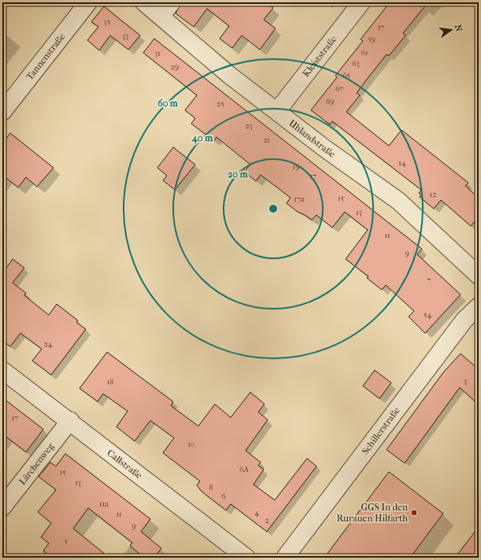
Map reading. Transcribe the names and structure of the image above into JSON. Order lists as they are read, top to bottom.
{
  "streets": {
    "street": [
      "Kleiststraße",
      "Tannenstraße",
      "Uhlandstraße",
      "Schillerstraße",
      "Callstraße",
      "Lärchenweg"
    ]
  },
  "crossings": [
    ["Kleiststraße", "Uhlandstraße"],
    ["Callstraße", "Lärchenweg"]
  ],
  "places": ["GGS In den Rurauen Hilfarth"],
  "house_numbers": [
    "35",
    "57",
    "33",
    "59",
    "61",
    "31",
    "63",
    "29",
    "65",
    "67",
    "69",
    "25",
    "23",
    "21",
    "14",
    "19",
    "17",
    "12",
    "15",
    "17a",
    "13",
    "11",
    "9",
    "7",
    "54",
    "24",
    "3",
    "18",
    "17",
    "10",
    "6A",
    "15",
    "13",
    "8",
    "6",
    "11a",
    "4",
    "11",
    "2",
    "9",
    "1"
  ],
  "north": "right",
  "rings": ["60 m", "40 m", "20 m"]
}
